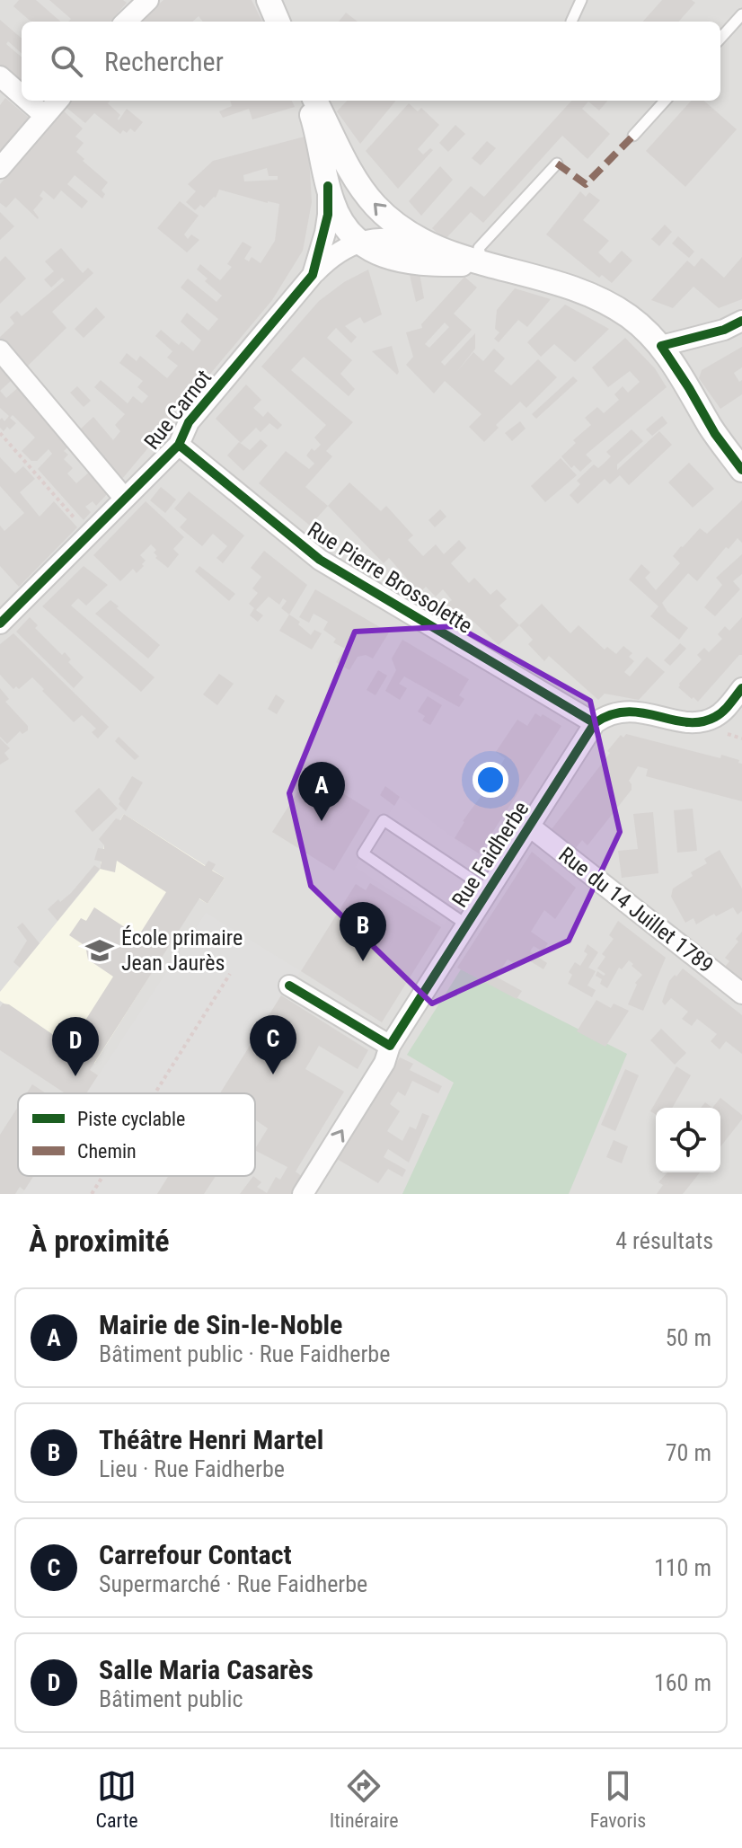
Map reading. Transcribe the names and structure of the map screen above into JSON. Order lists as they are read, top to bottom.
{
  "streets": {
    "street": [
      "Rue Carnot",
      "Rue Pierre Brossolette",
      "Rue Faidherbe",
      "Rue du 14 Juillet 1789"
    ]
  },
  "crossings": [
    ["Rue Carnot", "Rue Pierre Brossolette"],
    ["Rue Pierre Brossolette", "Rue Faidherbe"],
    ["Rue Faidherbe", "Rue du 14 Juillet 1789"]
  ],
  "places": {
    "school or university": ["École primaire Jean Jaurès"]
  },
  "legend": ["Piste cyclable", "Chemin"],
  "page": {
    "search": "Rechercher",
    "pins": [
      "A",
      "B",
      "C",
      "D"
    ],
    "heading": ["À proximité", "4 résultats"],
    "list": [
      {
        "mark": "A",
        "name": "Mairie de Sin-le-Noble",
        "note": "Bâtiment public · Rue Faidherbe",
        "value": "50 m"
      },
      {
        "mark": "B",
        "name": "Théâtre Henri Martel",
        "note": "Lieu · Rue Faidherbe",
        "value": "70 m"
      },
      {
        "mark": "C",
        "name": "Carrefour Contact",
        "note": "Supermarché · Rue Faidherbe",
        "value": "110 m"
      },
      {
        "mark": "D",
        "name": "Salle Maria Casarès",
        "note": "Bâtiment public",
        "value": "160 m"
      }
    ],
    "nav": ["Carte", "Itinéraire", "Favoris"]
  }
}
